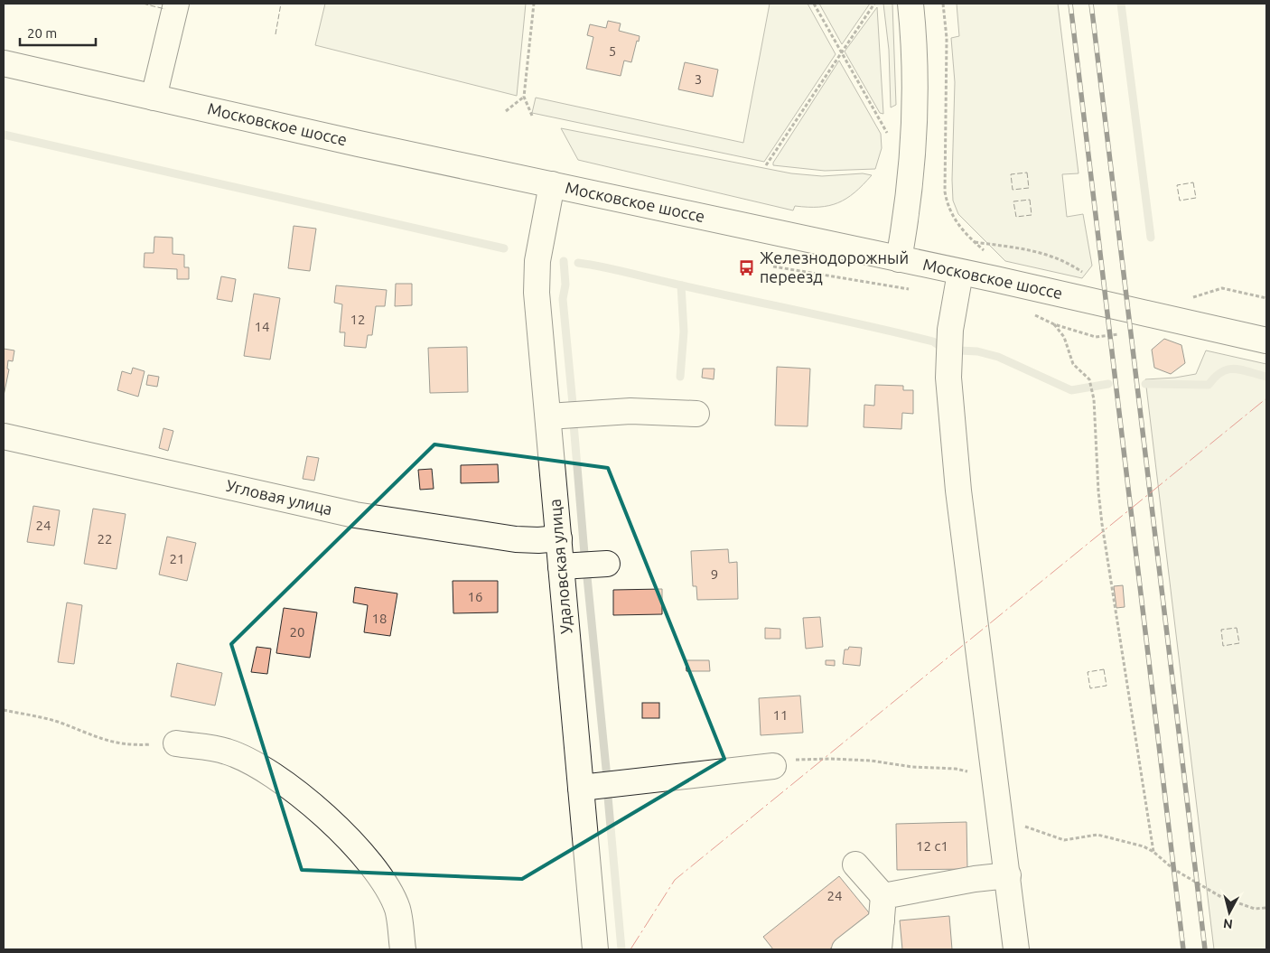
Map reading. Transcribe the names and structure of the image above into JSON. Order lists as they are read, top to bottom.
{
  "streets": {
    "main road": ["Московское шоссе", "Угловая улица", "Удаловская улица"]
  },
  "crossings": [
    ["Московское шоссе", "Удаловская улица"],
    ["Угловая улица", "Удаловская улица"]
  ],
  "places": {
    "bus stop": ["Железнодорожный переезд"]
  },
  "house_numbers": [
    "5",
    "3",
    "12",
    "14",
    "24",
    "22",
    "21",
    "9",
    "16",
    "18",
    "20",
    "11",
    "12 с1",
    "24"
  ],
  "scale_bar": "20 m",
  "north": "bottom"
}
